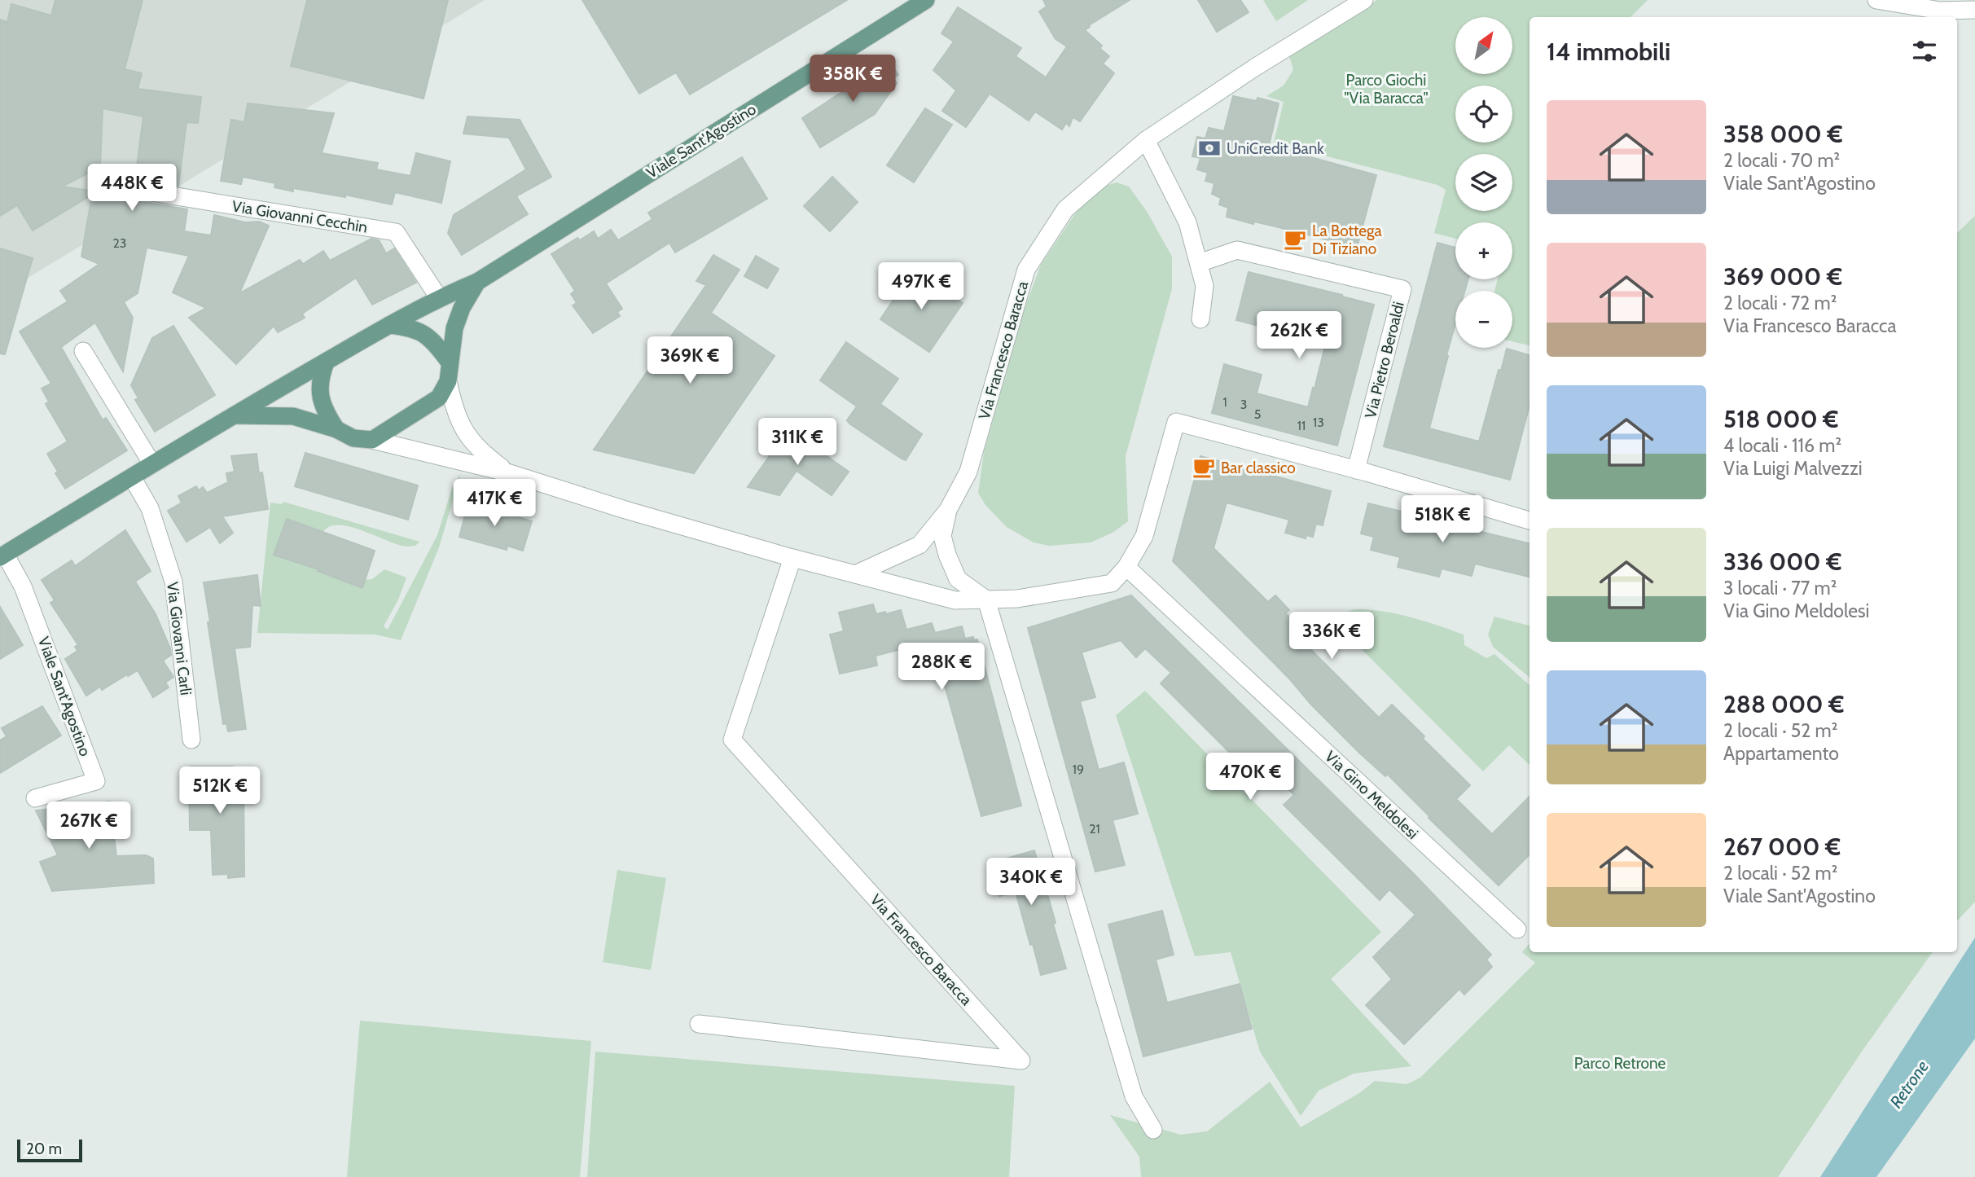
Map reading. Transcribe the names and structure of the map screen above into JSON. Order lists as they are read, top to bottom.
{
  "streets": {
    "main road": ["Viale Sant'Agostino"],
    "street": [
      "Via Giovanni Cecchin",
      "Via Francesco Baracca",
      "Via Pietro Beroaldi",
      "Via Giovanni Carli",
      "Via Gino Meldolesi"
    ]
  },
  "crossings": [
    ["Viale Sant'Agostino", "Via Giovanni Cecchin"],
    ["Viale Sant'Agostino", "Via Giovanni Carli"]
  ],
  "water": ["Retrone"],
  "parks": ["Parco Giochi \"Via Baracca\"", "Parco Retrone"],
  "places": {
    "bank": ["UniCredit Bank"],
    "cafe": ["La Bottega Di Tiziano", "Bar classico"]
  },
  "house_numbers": [
    "23",
    "1",
    "3",
    "5",
    "13",
    "11",
    "19",
    "21"
  ],
  "scale_bar": "20 m",
  "north": "top right",
  "page": {
    "map_buttons": ["+", "−"],
    "heading": "14 immobili",
    "price": [
      "358K €",
      "448K €",
      "497K €",
      "262K €",
      "369K €",
      "311K €",
      "417K €",
      "518K €",
      "336K €",
      "288K €",
      "470K €",
      "512K €",
      "267K €",
      "340K €"
    ],
    "list": [
      {
        "name": "358 000 €",
        "note": "2 locali · 70 m² · Viale Sant'Agostino"
      },
      {
        "name": "369 000 €",
        "note": "2 locali · 72 m² · Via Francesco Baracca"
      },
      {
        "name": "518 000 €",
        "note": "4 locali · 116 m² · Via Luigi Malvezzi"
      },
      {
        "name": "336 000 €",
        "note": "3 locali · 77 m² · Via Gino Meldolesi"
      },
      {
        "name": "288 000 €",
        "note": "2 locali · 52 m² · Appartamento"
      },
      {
        "name": "267 000 €",
        "note": "2 locali · 52 m² · Viale Sant'Agostino"
      }
    ],
    "scale": "20 m"
  }
}
